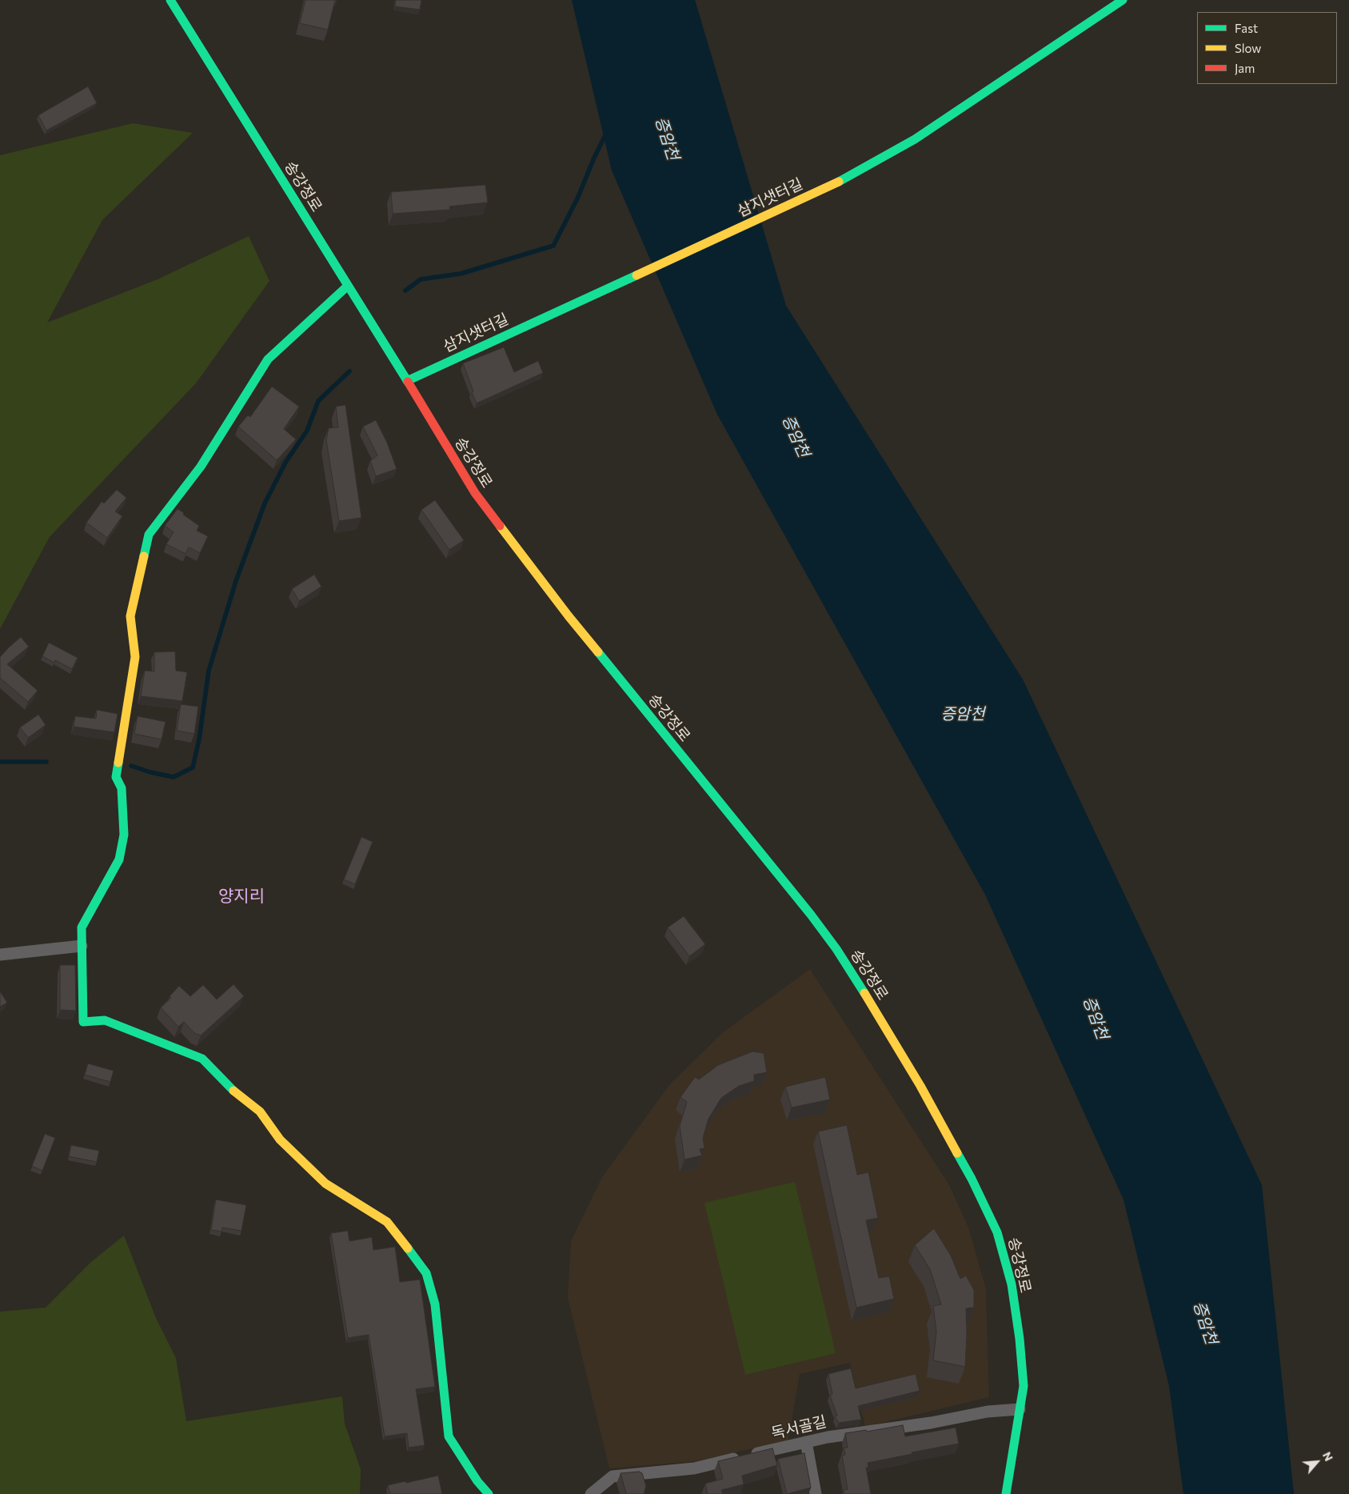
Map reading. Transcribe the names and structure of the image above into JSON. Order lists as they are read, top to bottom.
{
  "streets": {
    "street": ["송강정로", "삼지샛터길", "독서골길"]
  },
  "crossings": [
    ["송강정로", "삼지샛터길"],
    ["송강정로", "독서골길"]
  ],
  "districts": ["양지리"],
  "water": ["증암천"],
  "legend": ["Fast", "Slow", "Jam"],
  "north": "top right"
}
